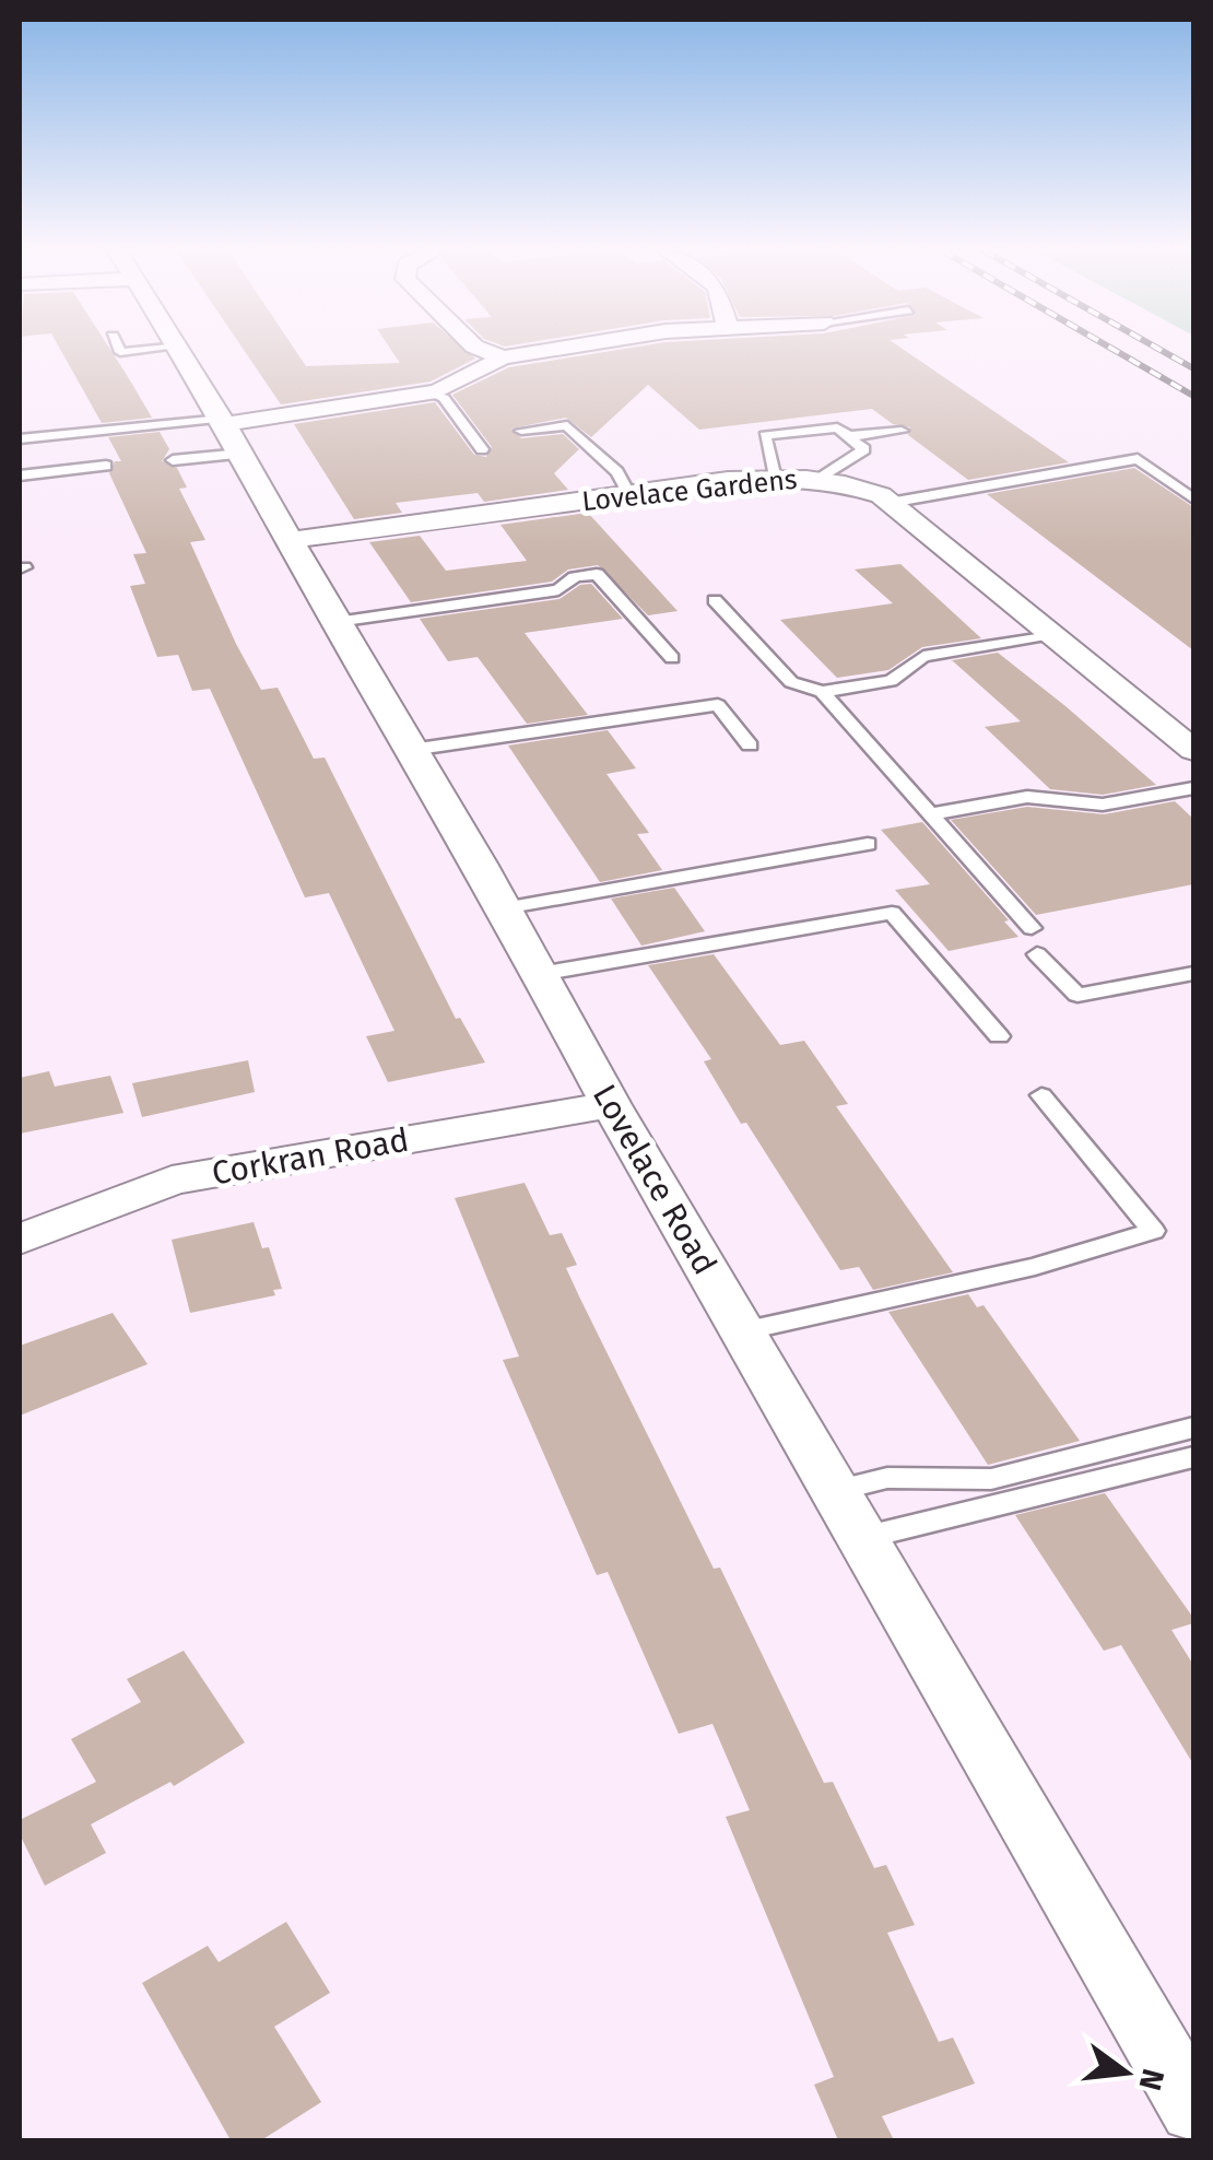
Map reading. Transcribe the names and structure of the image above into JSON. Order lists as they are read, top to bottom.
{
  "streets": {
    "street": ["Lovelace Gardens", "Corkran Road", "Lovelace Road"]
  },
  "crossings": [
    ["Lovelace Gardens", "Lovelace Road"],
    ["Corkran Road", "Lovelace Road"]
  ],
  "north": "right"
}
